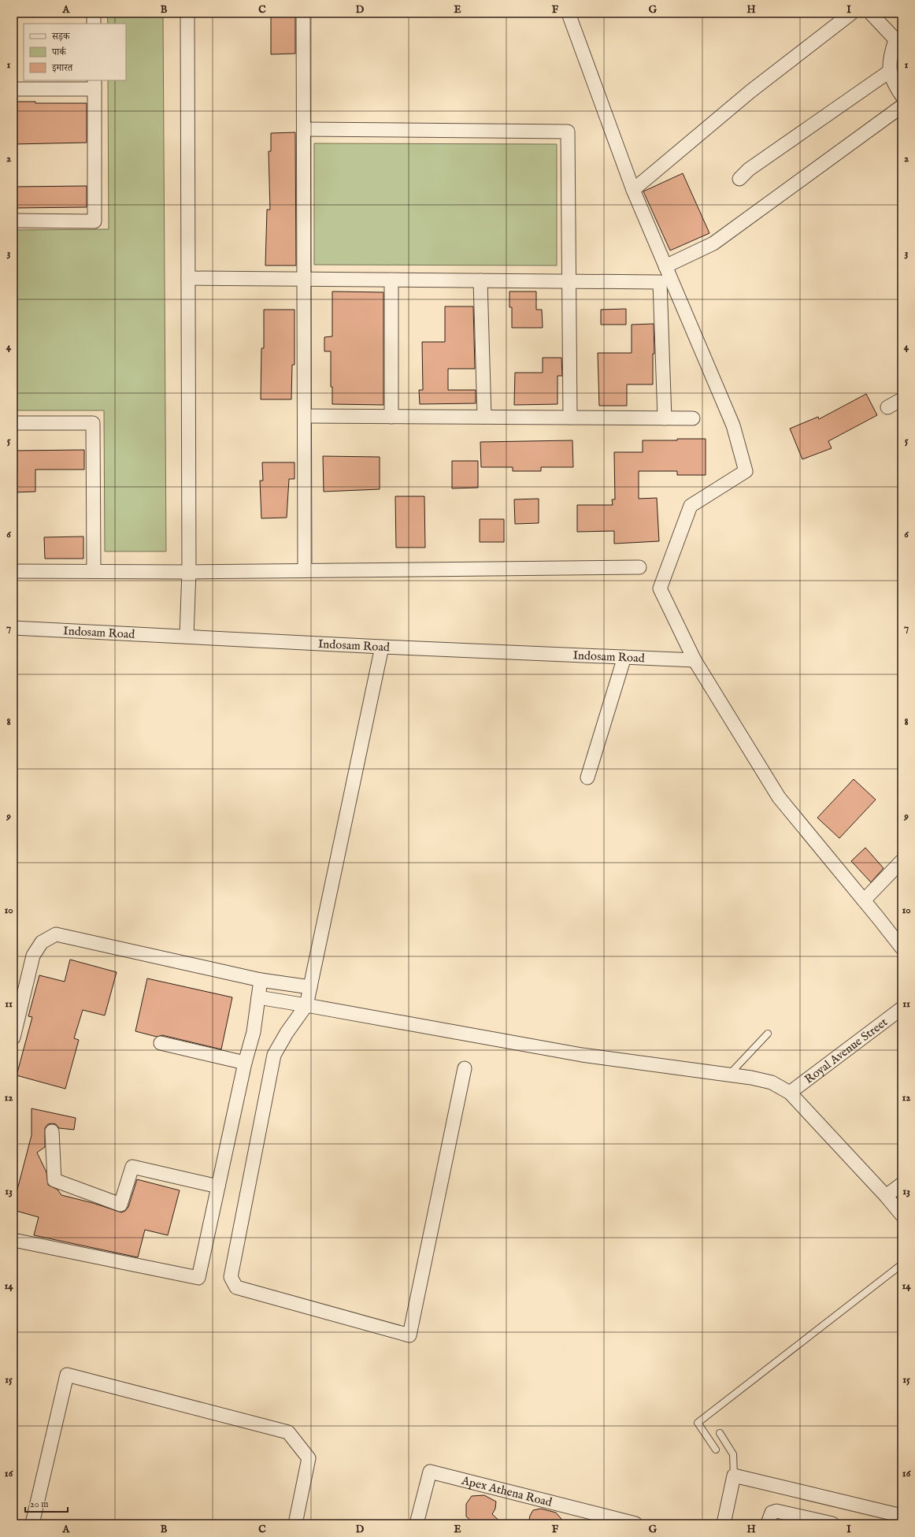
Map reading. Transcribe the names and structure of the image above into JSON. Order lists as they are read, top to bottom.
{
  "streets": {
    "street": ["Indosam Road", "Royal Avenue Street", "Apex Athena Road"]
  },
  "legend": ["सड़क", "पार्क", "इमारत"],
  "scale_bar": "20 m",
  "grid": {
    "columns": [
      "A",
      "B",
      "C",
      "D",
      "E",
      "F",
      "G",
      "H",
      "I"
    ],
    "rows": [
      "1",
      "2",
      "3",
      "4",
      "5",
      "6",
      "7",
      "8",
      "9",
      "10",
      "11",
      "12",
      "13",
      "14",
      "15",
      "16"
    ]
  }
}
